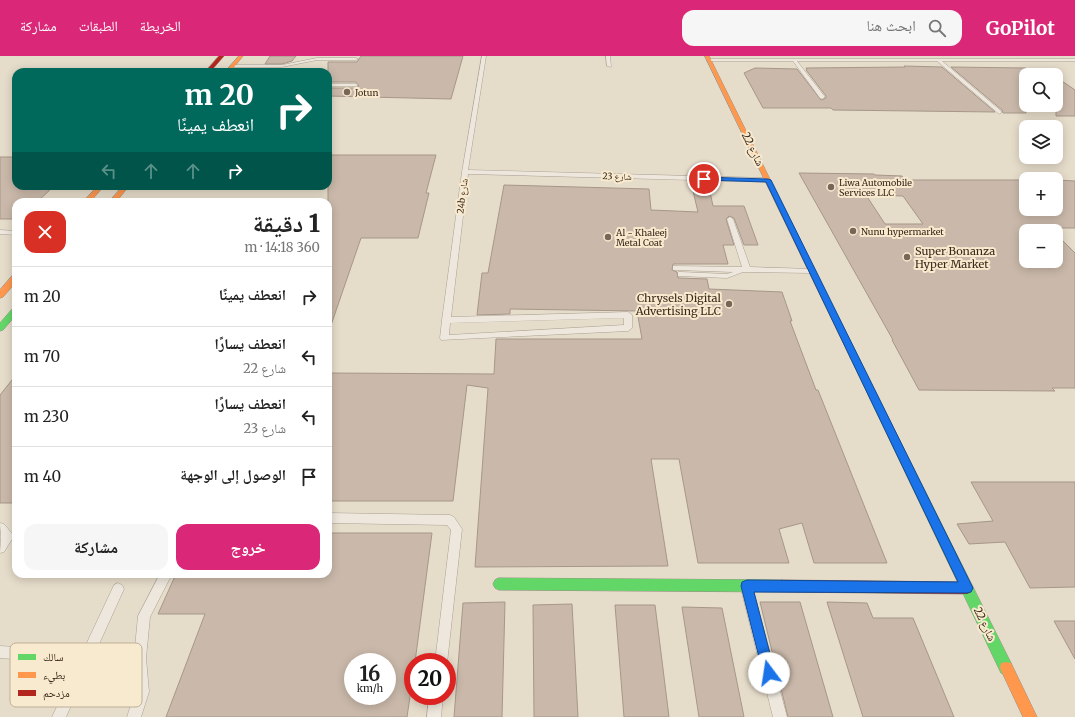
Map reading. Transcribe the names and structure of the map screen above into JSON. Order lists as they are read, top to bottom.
{
  "streets": {
    "street": ["شارع 22"],
    "lane": ["شارع 23", "24b شارع"]
  },
  "crossings": [
    ["شارع 22", "شارع 23"],
    ["شارع 23", "24b شارع"]
  ],
  "places": [
    "Jotun",
    "Liwa Automobile Services LLC",
    "Nunu hypermarket",
    "Al - Khaleej Metal Coat",
    "Super Bonanza Hyper Market",
    "Chrysels Digital Advertising LLC"
  ],
  "legend": ["سالك", "بطيء", "مزدحم"],
  "page": {
    "header": "GoPilot",
    "search": "ابحث هنا",
    "nav": ["الخريطة", "الطبقات", "مشاركة"],
    "map_buttons": ["+", "−"],
    "turn": ["20 m", "انعطف يمينًا"],
    "heading": ["1 دقيقة", "360 m · 14:18"],
    "list": [
      {
        "name": "انعطف يمينًا",
        "value": "20 m"
      },
      {
        "name": "انعطف يسارًا",
        "note": "شارع 22",
        "value": "70 m"
      },
      {
        "name": "انعطف يسارًا",
        "note": "شارع 23",
        "value": "230 m"
      },
      {
        "name": "الوصول إلى الوجهة",
        "value": "40 m"
      }
    ],
    "buttons": ["خروج", "مشاركة"],
    "speed": "16 km/h",
    "limit": "20"
  }
}
